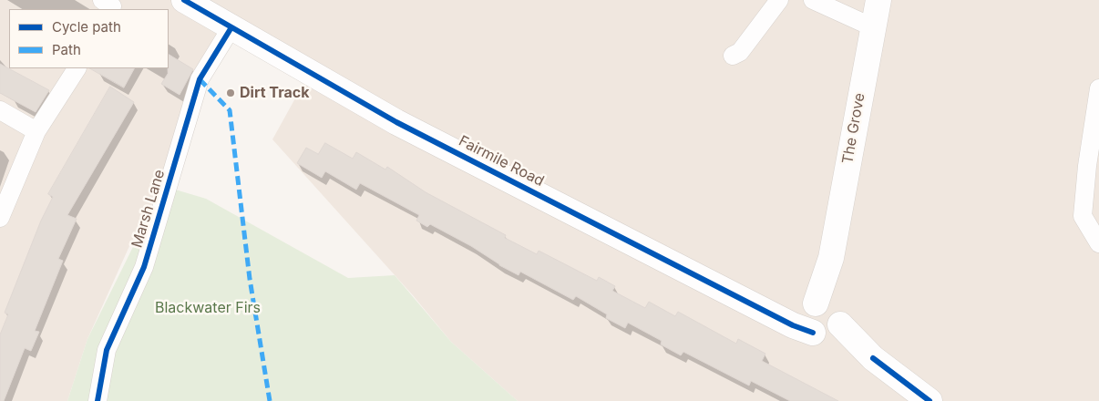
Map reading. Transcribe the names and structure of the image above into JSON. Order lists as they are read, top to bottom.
{
  "streets": {
    "main road": ["The Grove", "Fairmile Road"],
    "street": ["Marsh Lane"]
  },
  "crossings": [
    ["The Grove", "Fairmile Road"],
    ["Fairmile Road", "Marsh Lane"]
  ],
  "parks": ["Blackwater Firs"],
  "places": ["Dirt Track"],
  "legend": ["Cycle path", "Path"]
}
